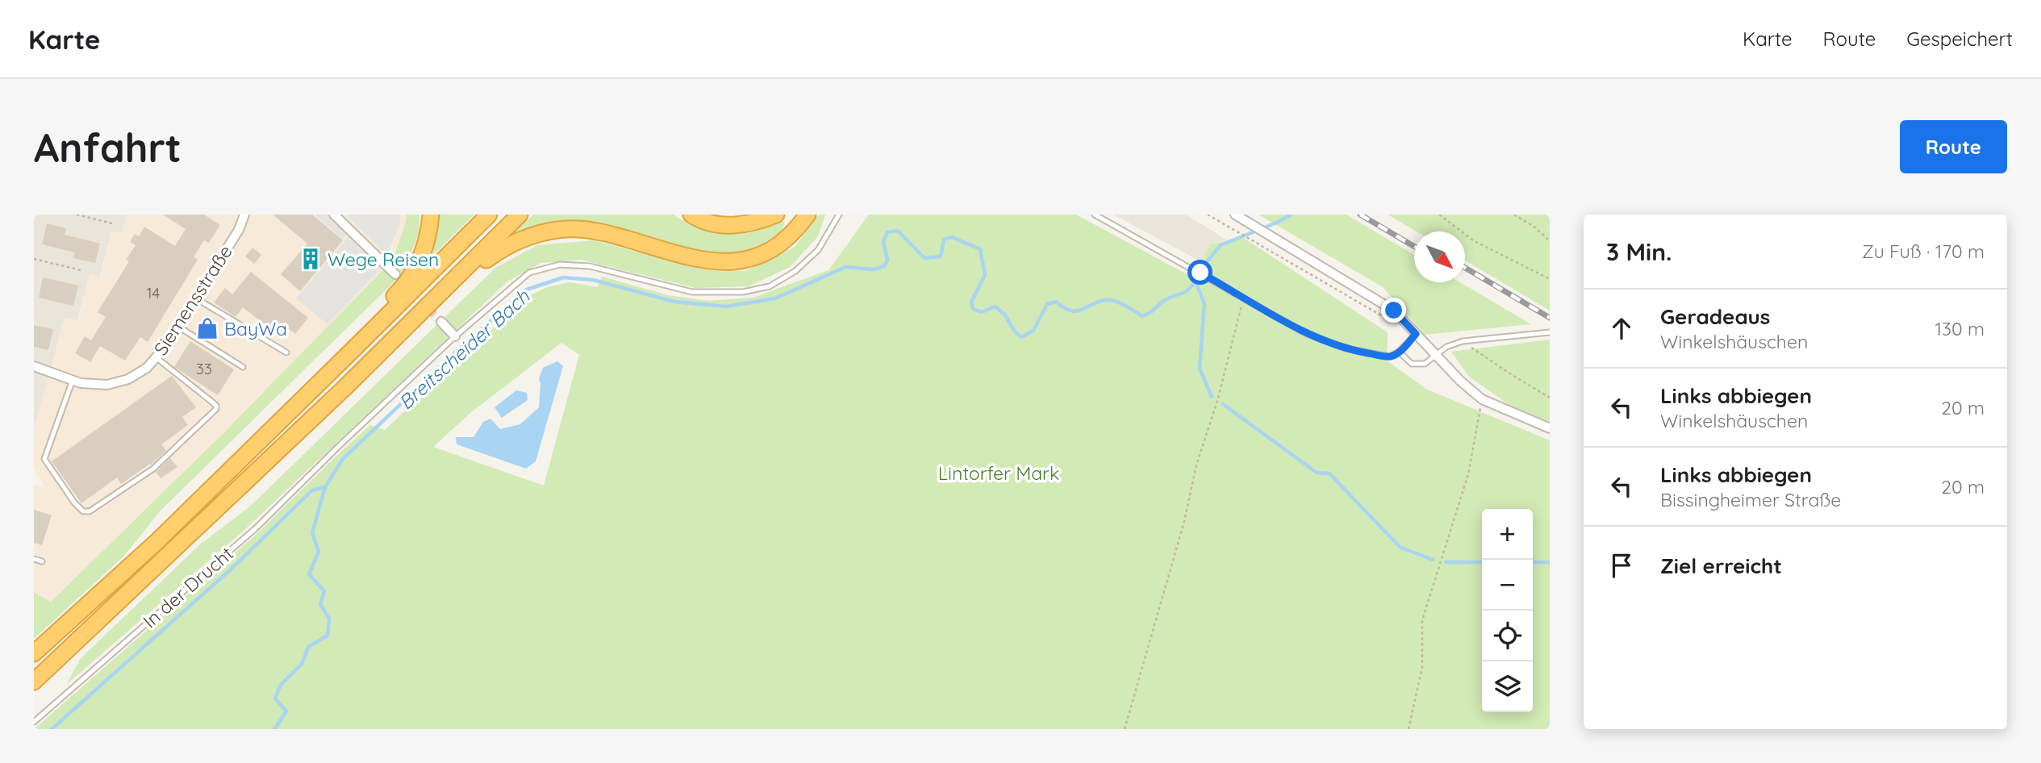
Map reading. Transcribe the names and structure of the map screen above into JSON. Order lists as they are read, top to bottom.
{
  "streets": {
    "street": ["Siemensstraße"],
    "lane": ["In der Drucht"]
  },
  "water": ["Breitscheider Bach"],
  "parks": ["Lintorfer Mark"],
  "places": {
    "building": ["Wege Reisen"],
    "shop": ["BayWa"]
  },
  "house_numbers": ["14", "33"],
  "north": "bottom right",
  "page": {
    "header": "Karte",
    "nav": ["Karte", "Route", "Gespeichert"],
    "buttons": "Route",
    "title": "Anfahrt",
    "heading": ["3 Min.", "Zu Fuß · 170 m"],
    "list": [
      ["Geradeaus", "Winkelshäuschen", "130 m"],
      ["Links abbiegen", "Winkelshäuschen", "20 m"],
      ["Links abbiegen", "Bissingheimer Straße", "20 m"],
      "Ziel erreicht"
    ],
    "map_buttons": ["+", "−"]
  }
}
